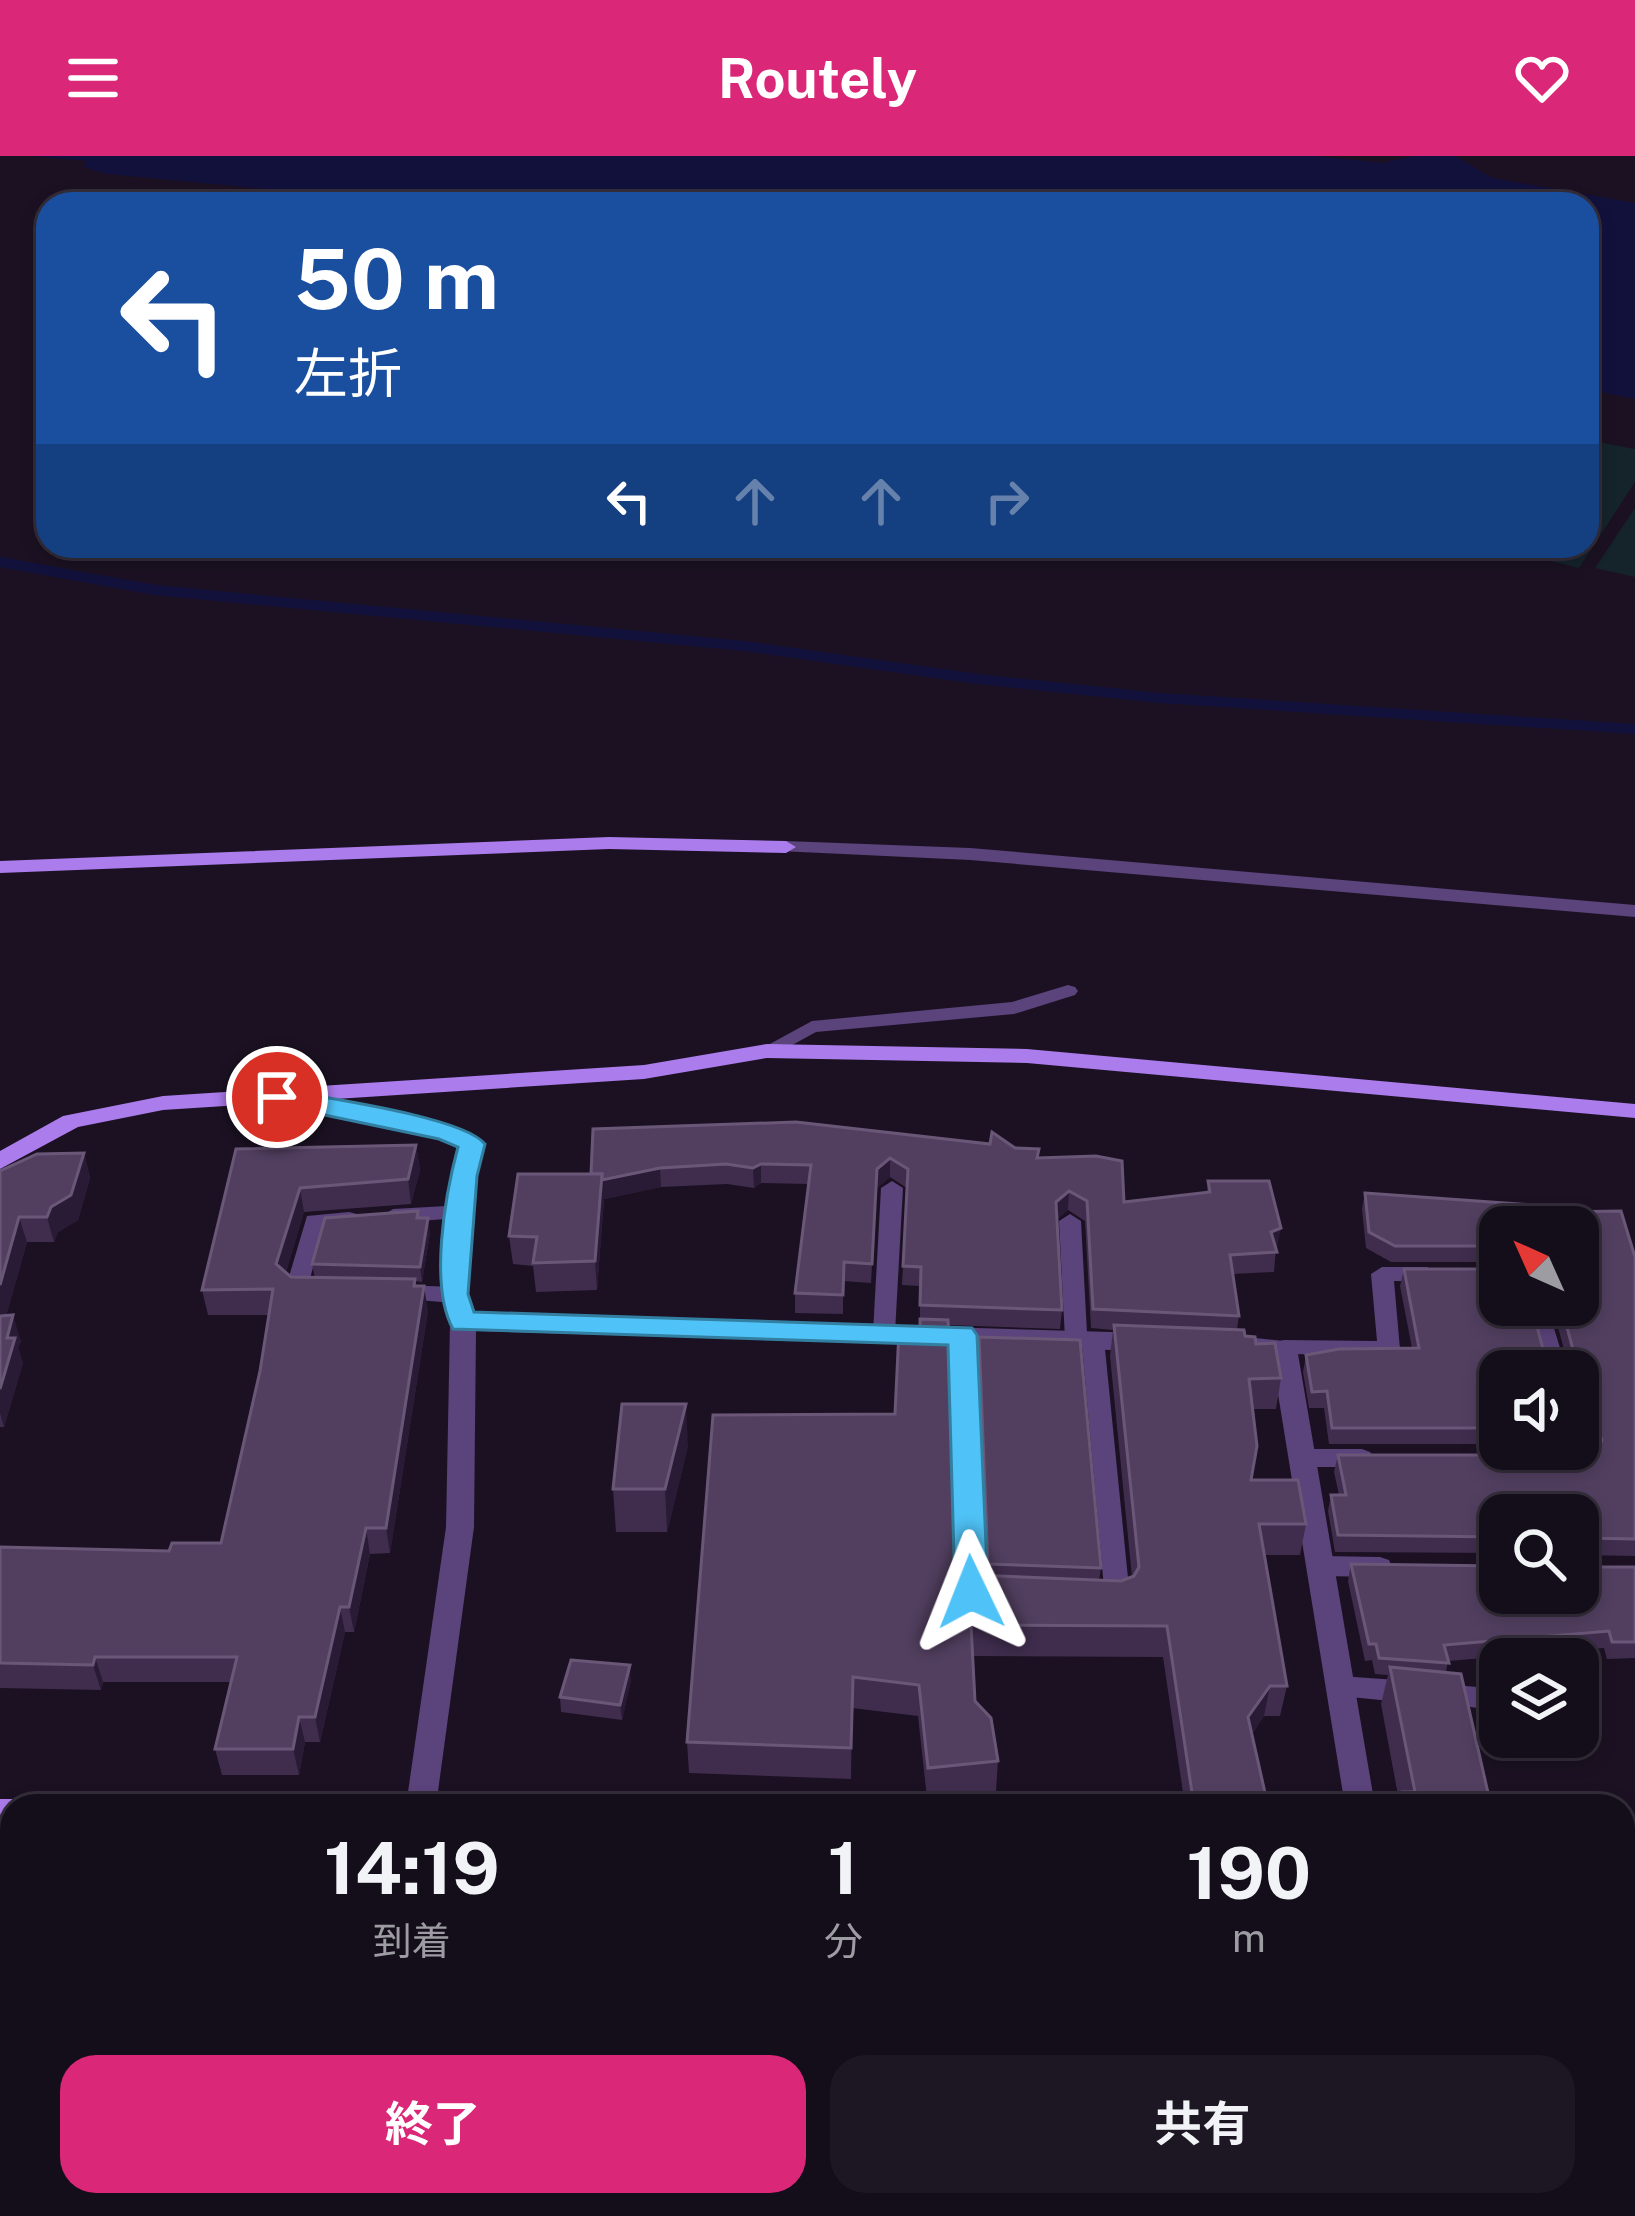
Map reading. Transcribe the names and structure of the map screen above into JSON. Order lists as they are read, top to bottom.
{
  "north": "top left",
  "page": {
    "header": "Routely",
    "turn": ["50 m", "左折"],
    "eta": [
      "14:19",
      "到着",
      "1",
      "分",
      "190",
      "m"
    ],
    "buttons": ["終了", "共有"]
  }
}
